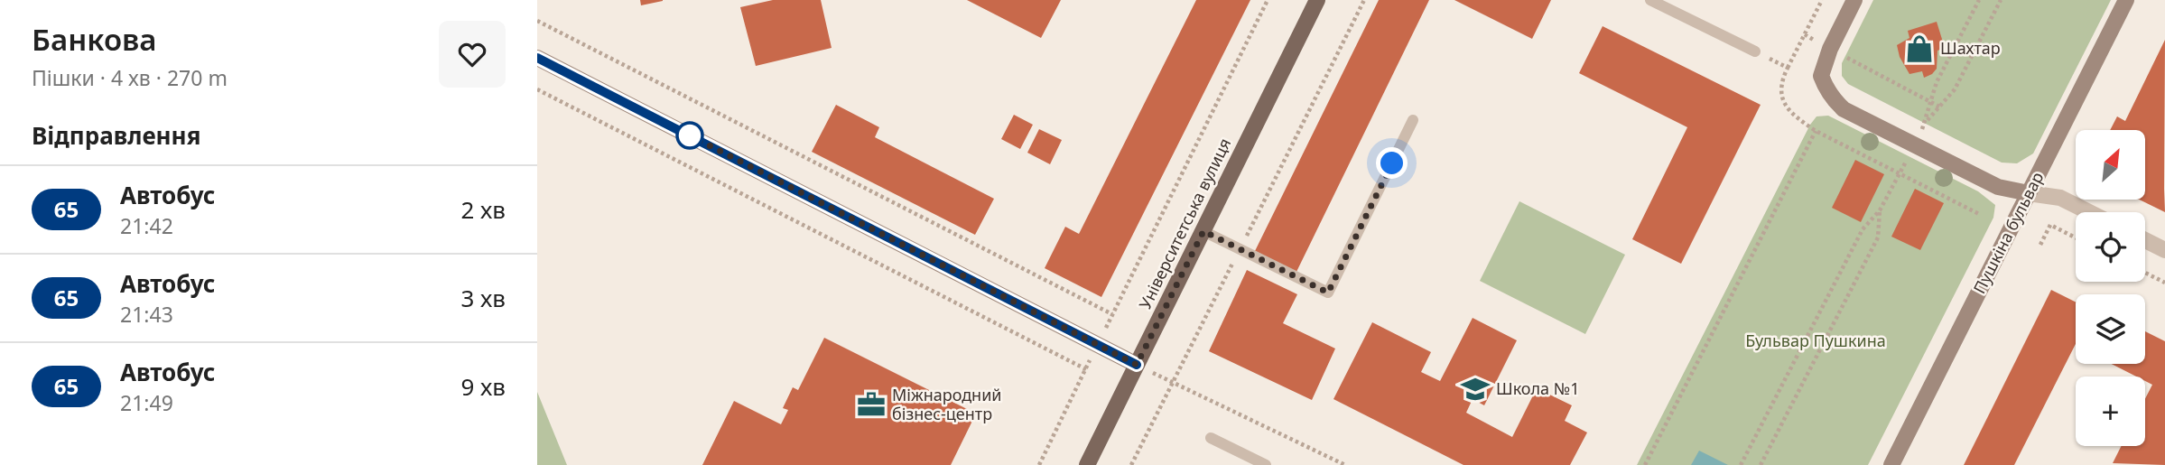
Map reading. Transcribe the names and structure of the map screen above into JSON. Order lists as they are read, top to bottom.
{
  "streets": {
    "main road": ["Університетська вулиця"],
    "street": ["Пушкіна бульвар"]
  },
  "parks": ["Бульвар Пушкина"],
  "places": {
    "shop": ["Шахтар"],
    "school or university": ["Школа №1"],
    "office": ["Міжнародний бізнес-центр"]
  },
  "lines": ["bus line 65"],
  "north": "top right",
  "page": {
    "heading": [
      ["Банкова", "Пішки · 4 хв · 270 m"],
      "Відправлення"
    ],
    "map_buttons": "+",
    "list": [
      {
        "mark": "65",
        "name": "Автобус",
        "note": "21:42",
        "value": "2 хв"
      },
      {
        "mark": "65",
        "name": "Автобус",
        "note": "21:43",
        "value": "3 хв"
      },
      {
        "mark": "65",
        "name": "Автобус",
        "note": "21:49",
        "value": "9 хв"
      }
    ]
  }
}
